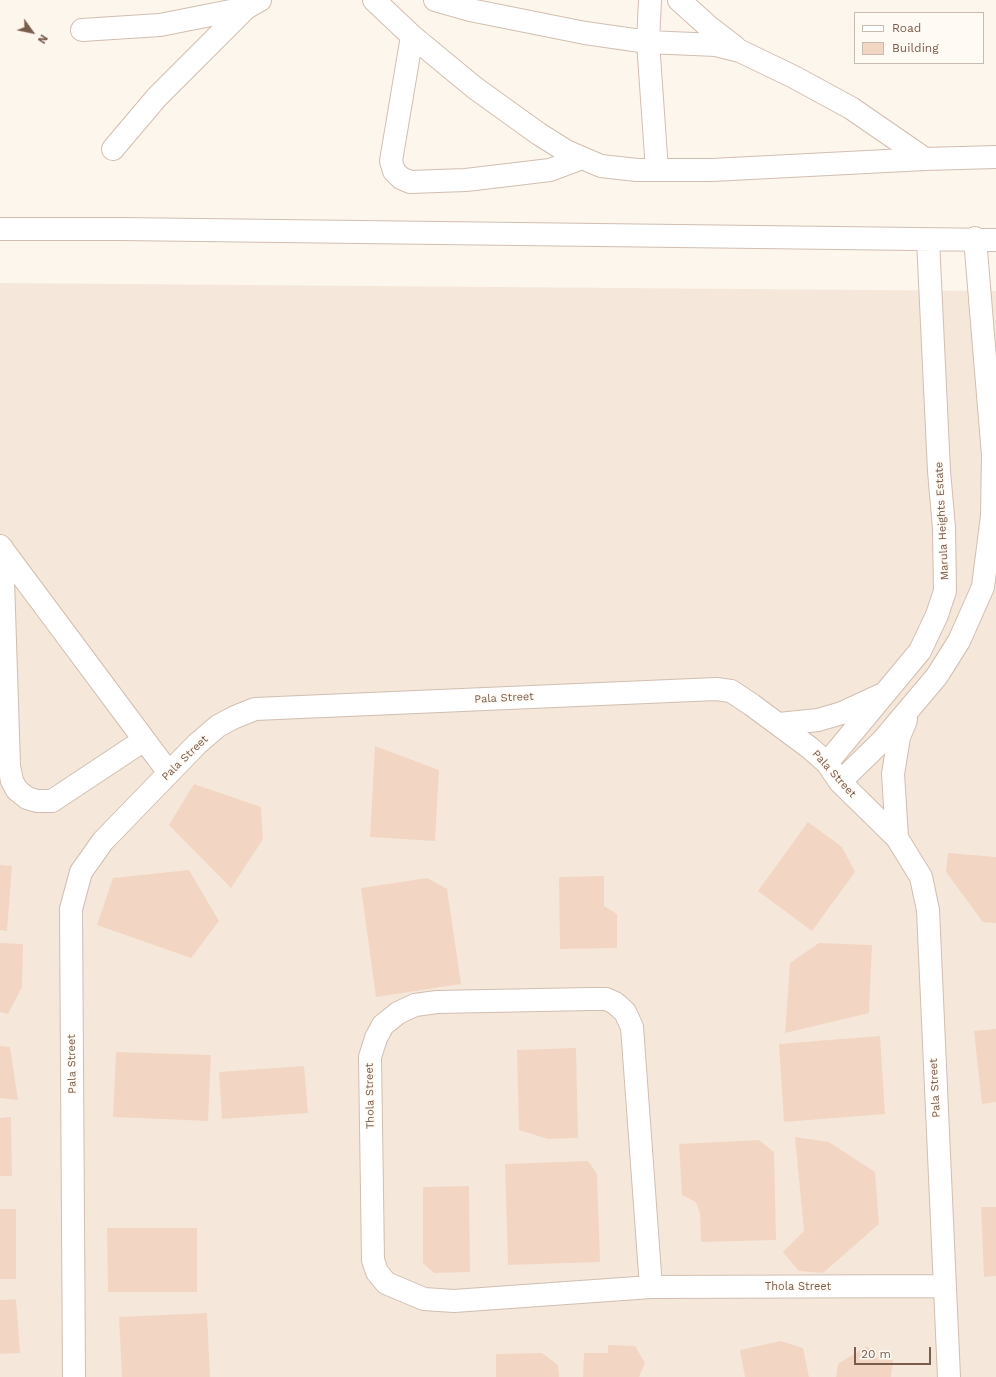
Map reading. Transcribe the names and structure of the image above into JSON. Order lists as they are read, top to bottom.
{
  "streets": {
    "street": ["Marula Heights Estate", "Pala Street", "Thola Street"]
  },
  "crossings": [
    ["Marula Heights Estate", "Pala Street"],
    ["Pala Street", "Thola Street"]
  ],
  "legend": ["Road", "Building"],
  "scale_bar": "20 m",
  "north": "bottom right"
}
